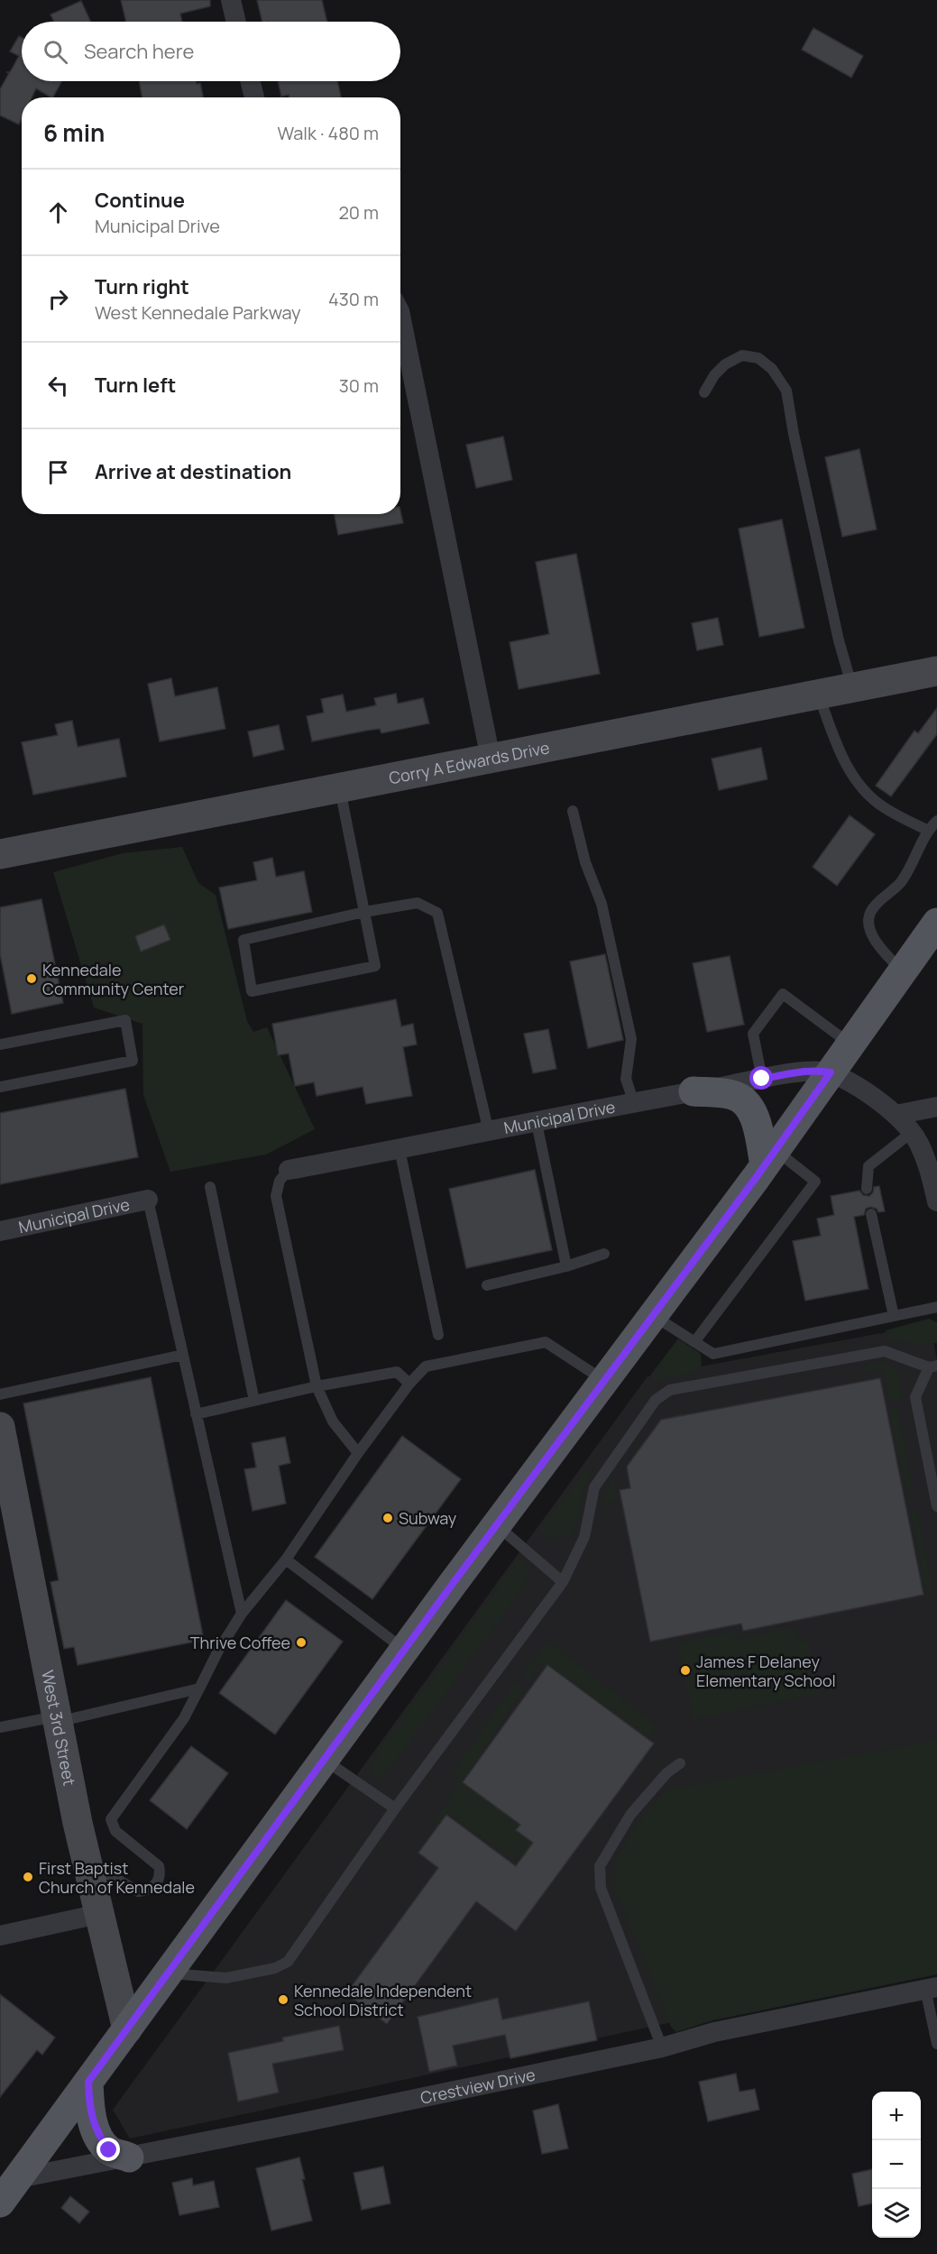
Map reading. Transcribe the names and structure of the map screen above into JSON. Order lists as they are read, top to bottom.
{
  "streets": {
    "street": [
      "Corry A Edwards Drive",
      "Municipal Drive",
      "West 3rd Street",
      "Crestview Drive"
    ]
  },
  "places": [
    "Kennedale Community Center",
    "Subway",
    "Thrive Coffee",
    "James F Delaney Elementary School",
    "First Baptist Church of Kennedale",
    "Kennedale Independent School District"
  ],
  "page": {
    "search": "Search here",
    "heading": ["6 min", "Walk · 480 m"],
    "list": [
      ["Continue", "Municipal Drive", "20 m"],
      ["Turn right", "West Kennedale Parkway", "430 m"],
      ["Turn left", "30 m"],
      "Arrive at destination"
    ],
    "map_buttons": ["+", "−"]
  }
}
